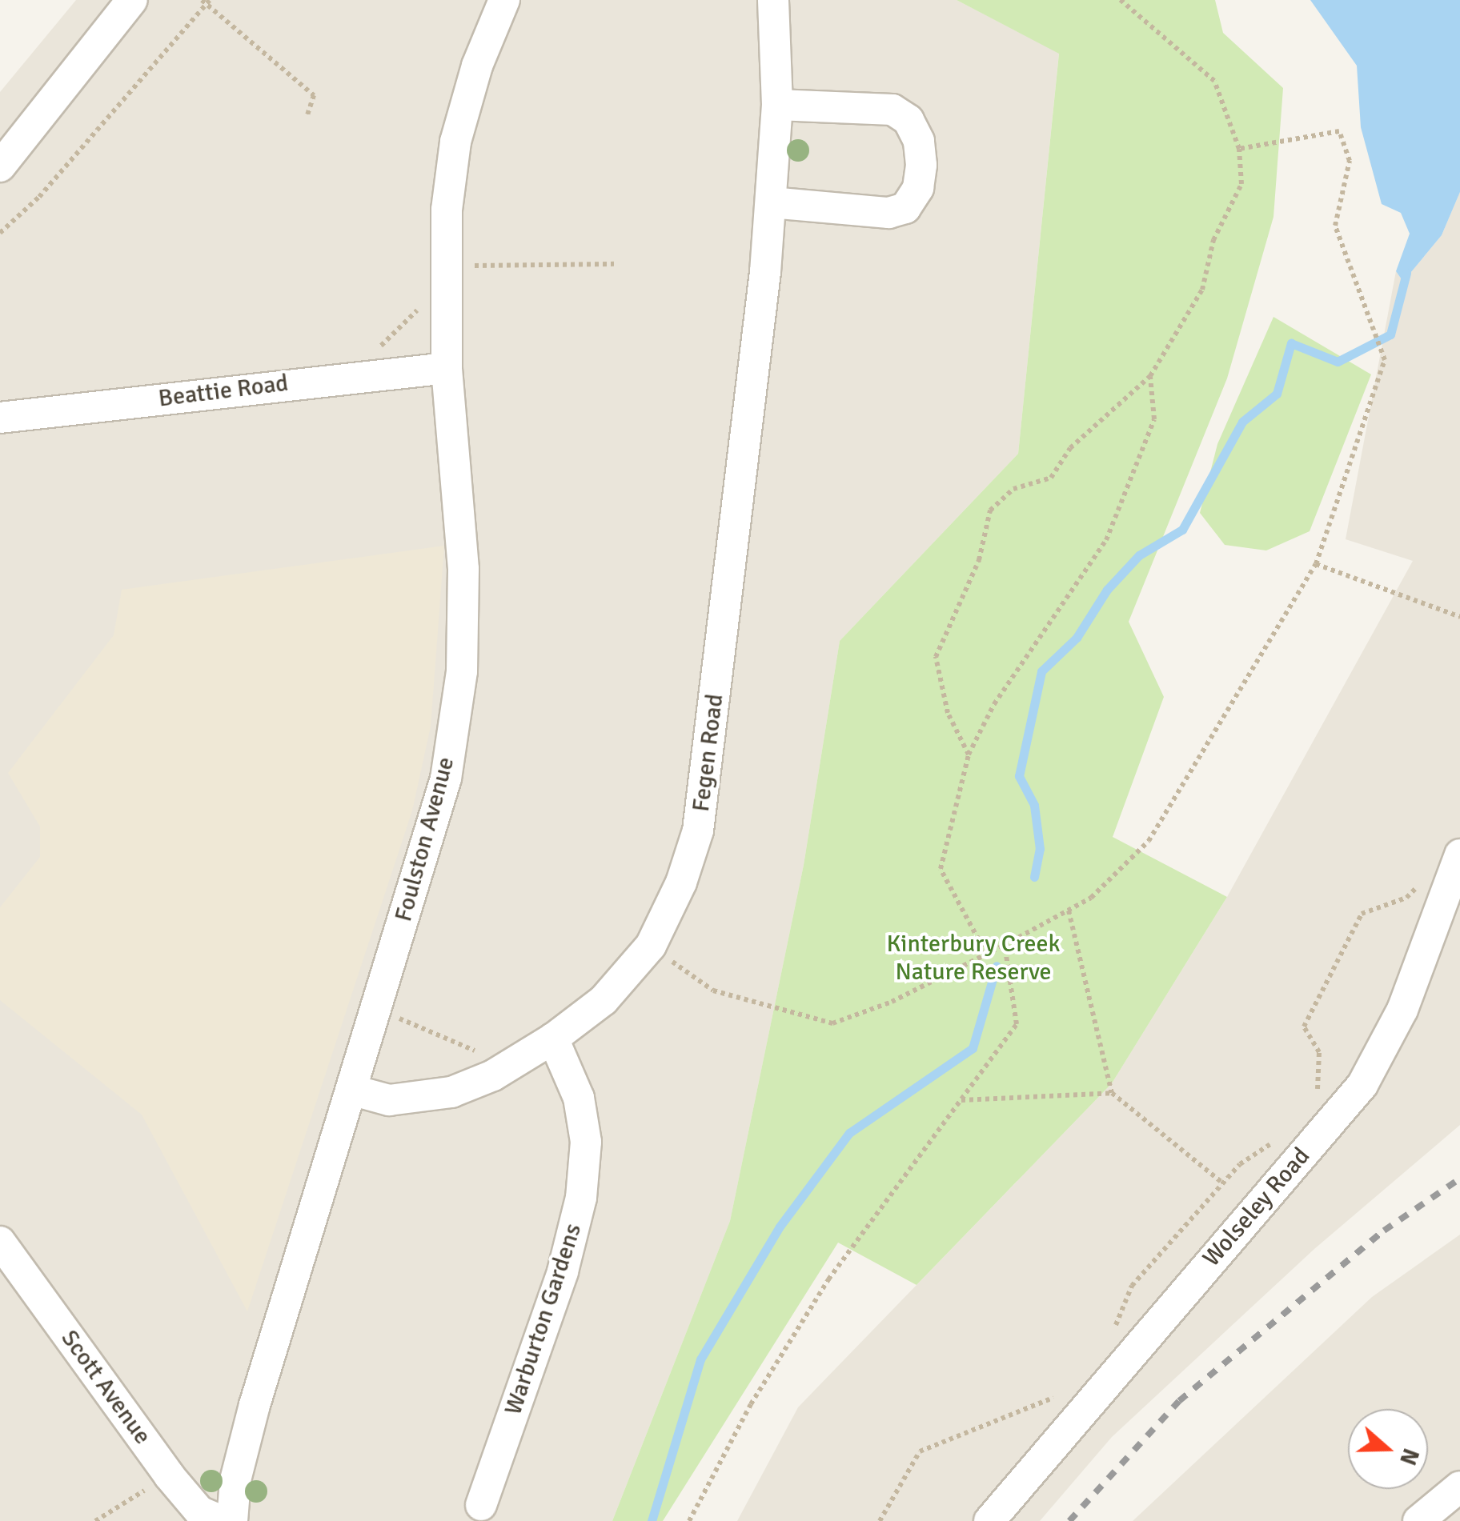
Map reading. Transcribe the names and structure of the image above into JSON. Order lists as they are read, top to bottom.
{
  "streets": {
    "street": [
      "Beattie Road",
      "Fegen Road",
      "Foulston Avenue",
      "Wolseley Road",
      "Warburton Gardens",
      "Scott Avenue"
    ]
  },
  "crossings": [
    ["Beattie Road", "Foulston Avenue"],
    ["Fegen Road", "Foulston Avenue"],
    ["Fegen Road", "Warburton Gardens"]
  ],
  "parks": ["Kinterbury Creek Nature Reserve"],
  "north": "right"
}
